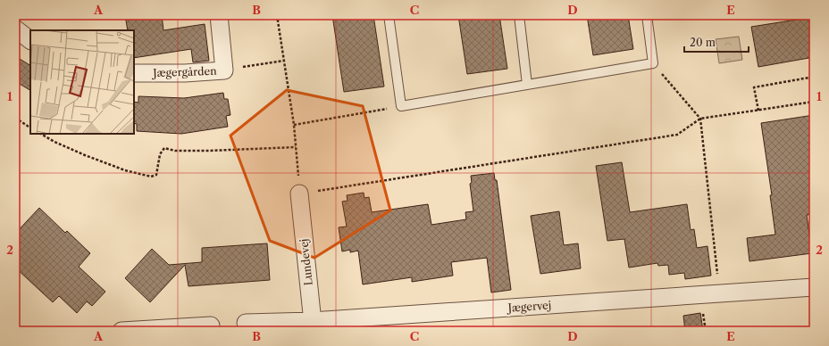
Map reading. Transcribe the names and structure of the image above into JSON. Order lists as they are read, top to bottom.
{
  "streets": {
    "street": ["Jægergården", "Lundevej", "Jægervej"]
  },
  "crossings": [
    ["Lundevej", "Jægervej"]
  ],
  "scale_bar": "20 m",
  "grid": {
    "columns": [
      "A",
      "B",
      "C",
      "D",
      "E"
    ],
    "rows": ["1", "2"]
  }
}
